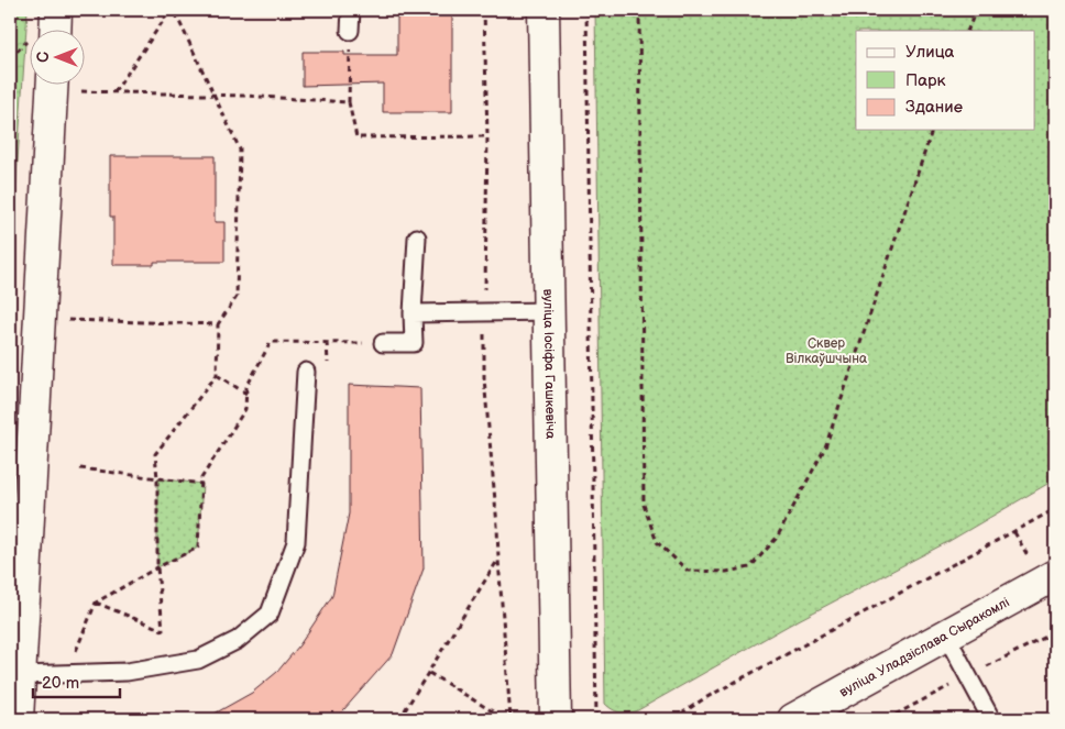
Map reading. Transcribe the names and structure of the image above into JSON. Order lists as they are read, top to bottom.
{
  "streets": {
    "street": ["вуліца Іосіфа Гашкевіча", "вуліца Уладзіслава Сыракомлі"]
  },
  "parks": ["Сквер Вілкаўшчына"],
  "legend": ["Улица", "Парк", "Здание"],
  "scale_bar": "20 m",
  "north": "left"
}
